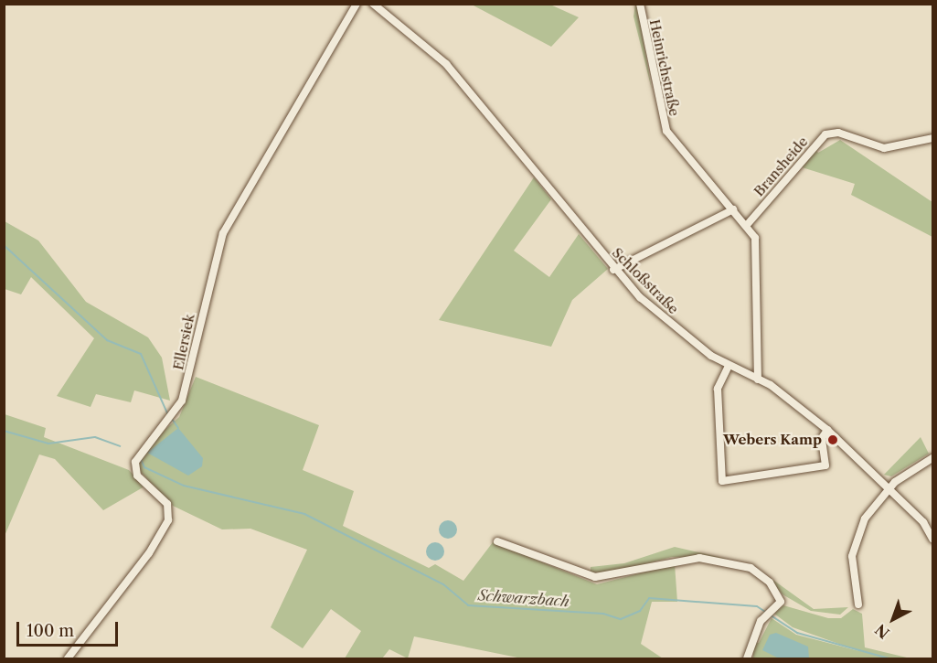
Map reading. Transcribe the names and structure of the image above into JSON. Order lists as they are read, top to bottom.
{
  "streets": {
    "street": [
      "Heinrichstraße",
      "Bransheide",
      "Schloßstraße",
      "Ellersiek"
    ]
  },
  "crossings": [
    ["Heinrichstraße", "Bransheide"],
    ["Heinrichstraße", "Schloßstraße"]
  ],
  "water": ["Schwarzbach"],
  "places": ["Webers Kamp"],
  "scale_bar": "100 m",
  "north": "bottom left"
}
